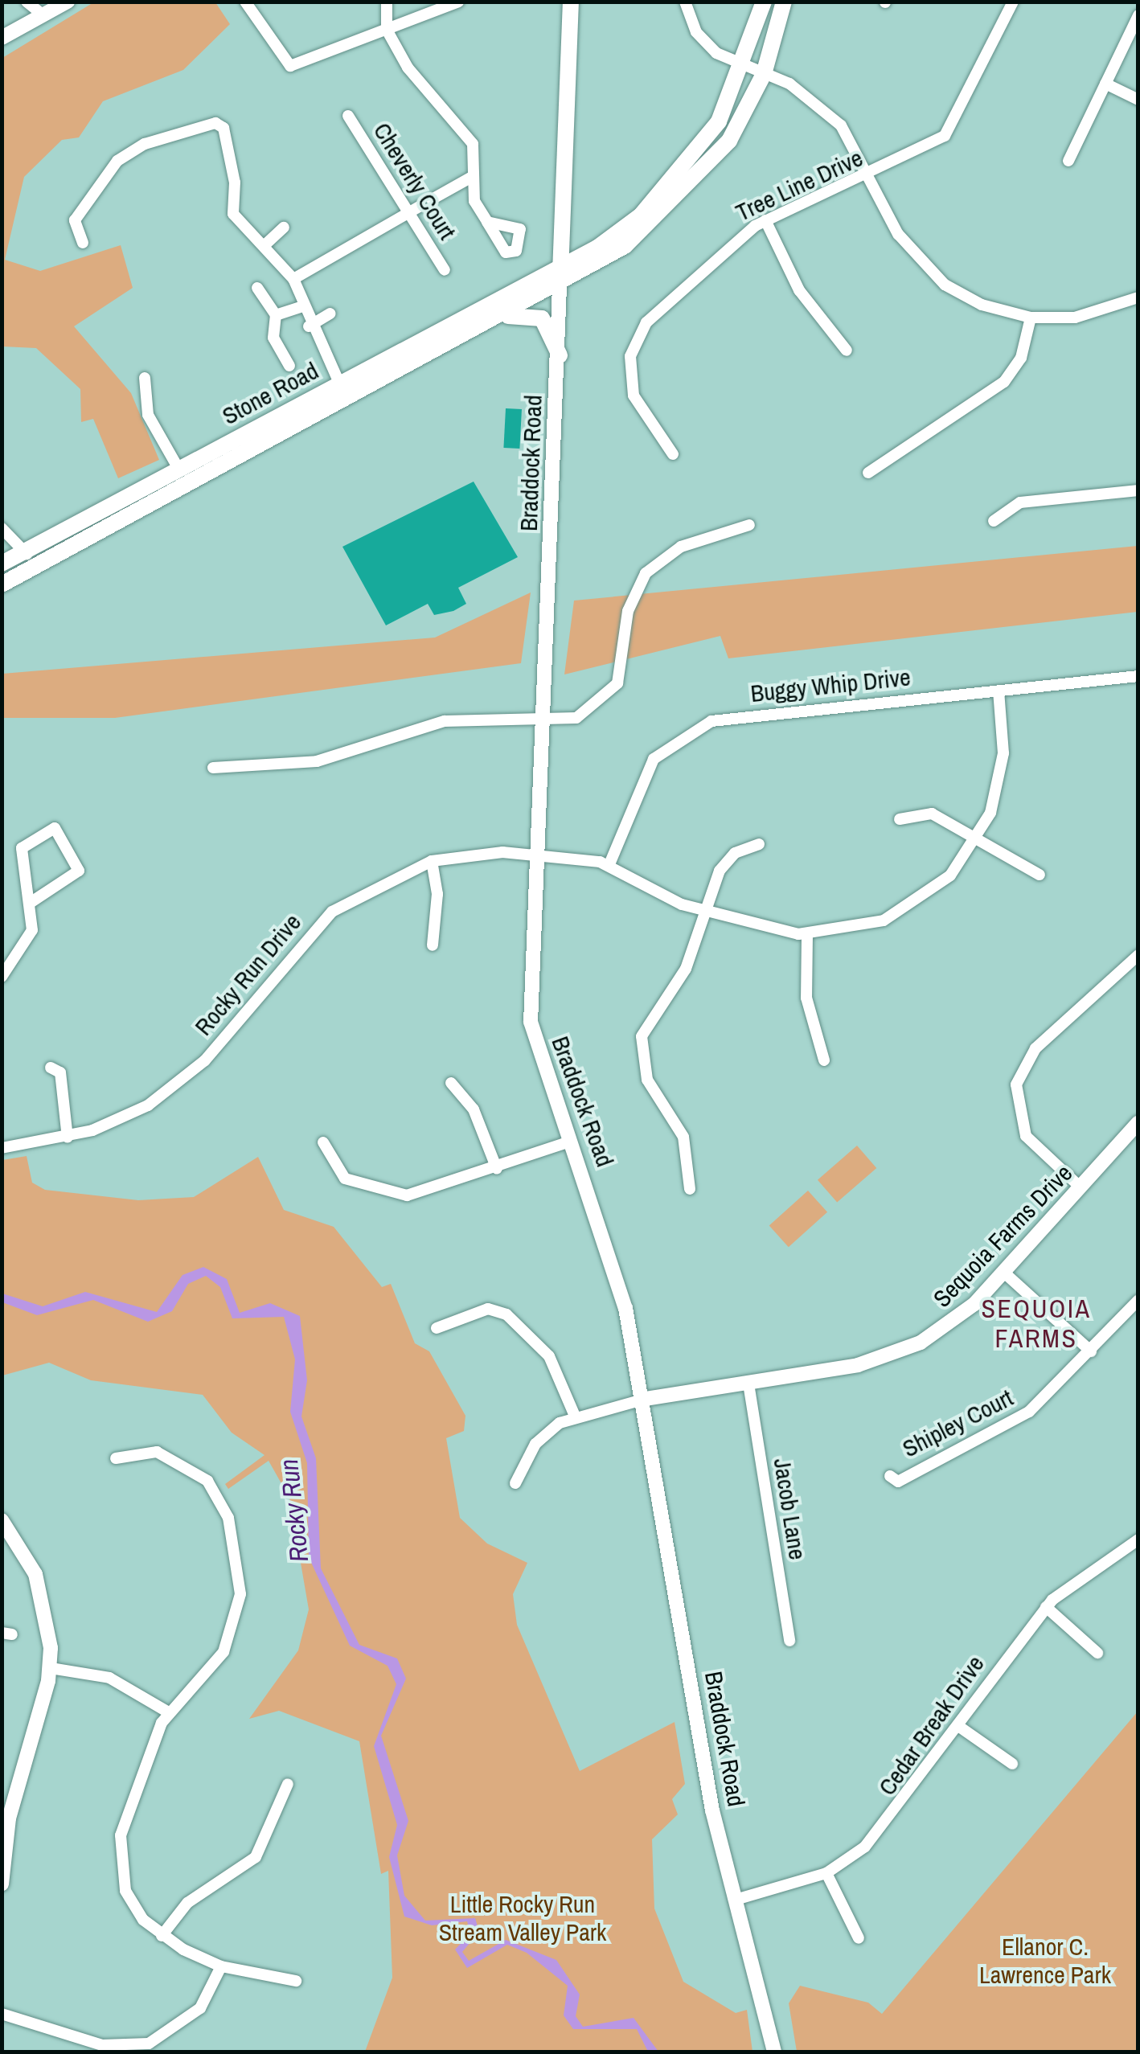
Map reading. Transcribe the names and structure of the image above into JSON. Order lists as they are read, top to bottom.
{
  "streets": {
    "main road": ["Stone Road", "Braddock Road", "Sequoia Farms Drive"],
    "street": [
      "Cheverly Court",
      "Tree Line Drive",
      "Buggy Whip Drive",
      "Rocky Run Drive",
      "Shipley Court",
      "Jacob Lane",
      "Cedar Break Drive"
    ]
  },
  "crossings": [
    ["Stone Road", "Braddock Road"],
    ["Braddock Road", "Rocky Run Drive"],
    ["Braddock Road", "Sequoia Farms Drive"],
    ["Braddock Road", "Cedar Break Drive"],
    ["Buggy Whip Drive", "Rocky Run Drive"],
    ["Sequoia Farms Drive", "Jacob Lane"]
  ],
  "districts": ["SEQUOIA FARMS"],
  "water": ["Rocky Run"],
  "parks": ["Little Rocky Run Stream Valley Park", "Ellanor C. Lawrence Park"]
}
